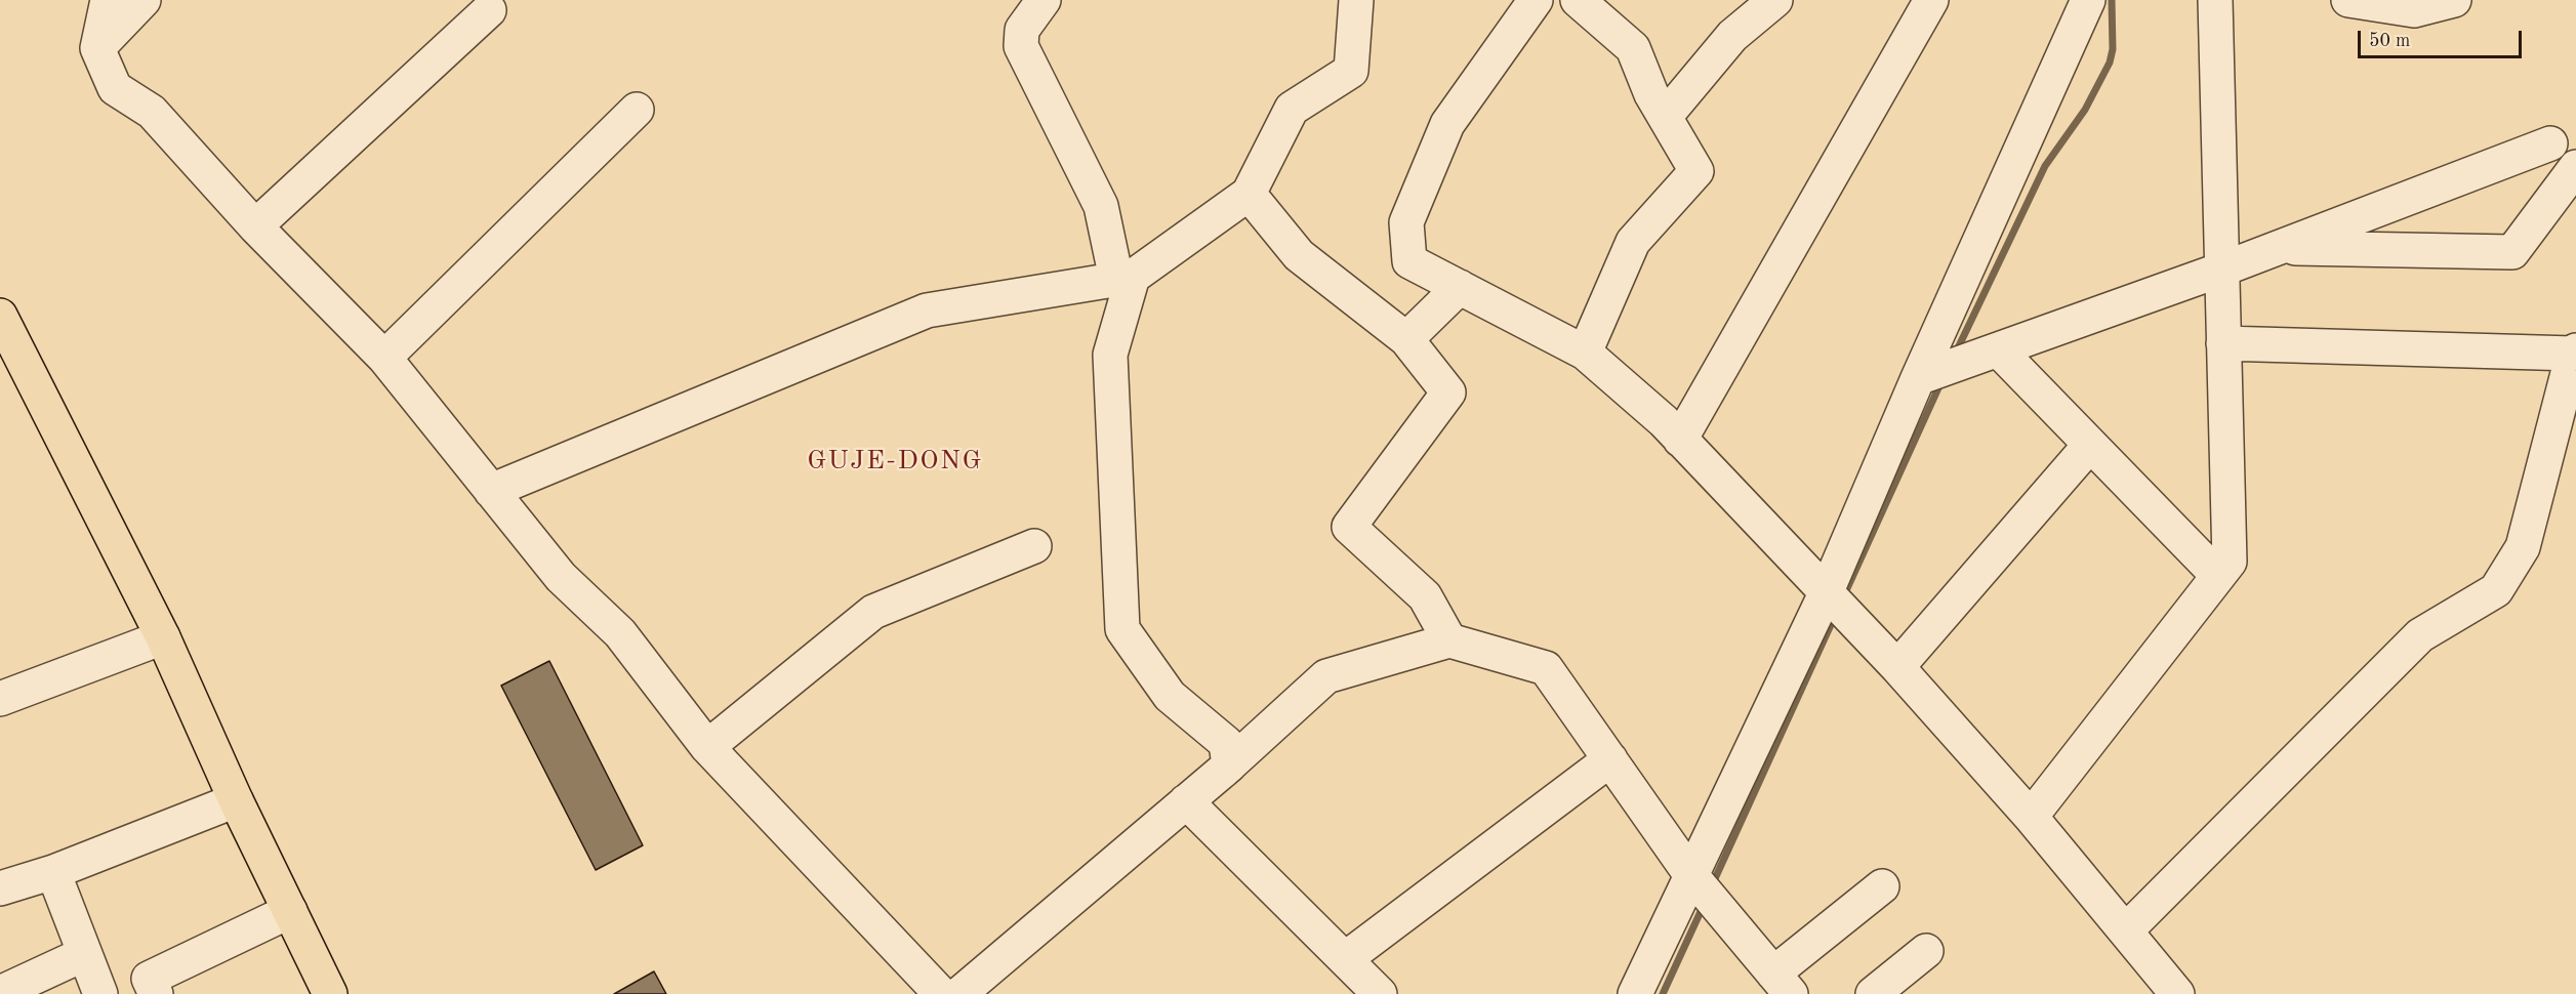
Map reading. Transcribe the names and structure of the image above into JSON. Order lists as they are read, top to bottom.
{
  "districts": ["GUJE-DONG"],
  "scale_bar": "50 m"
}
